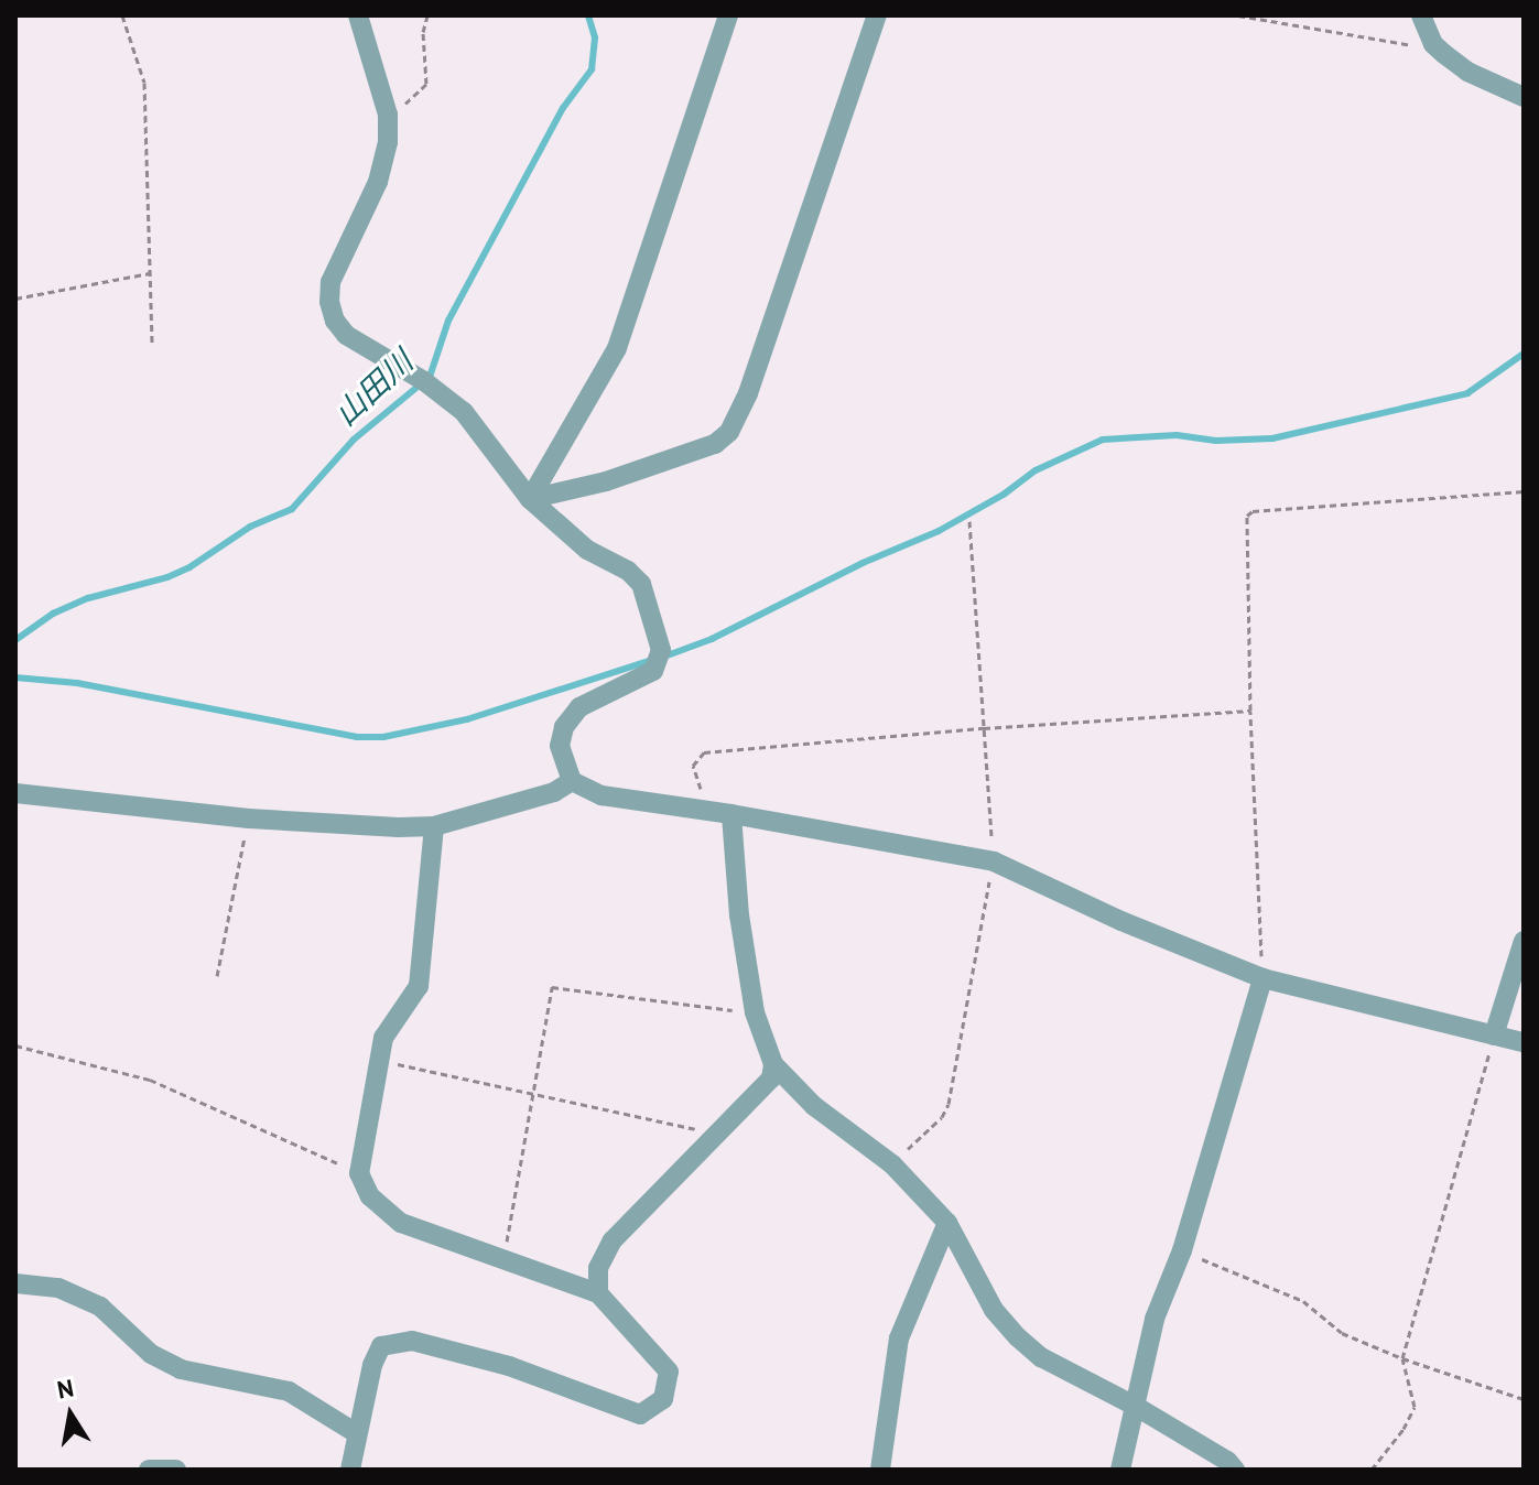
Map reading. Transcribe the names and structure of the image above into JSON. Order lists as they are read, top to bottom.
{
  "water": ["山田川"],
  "north": "top"
}
